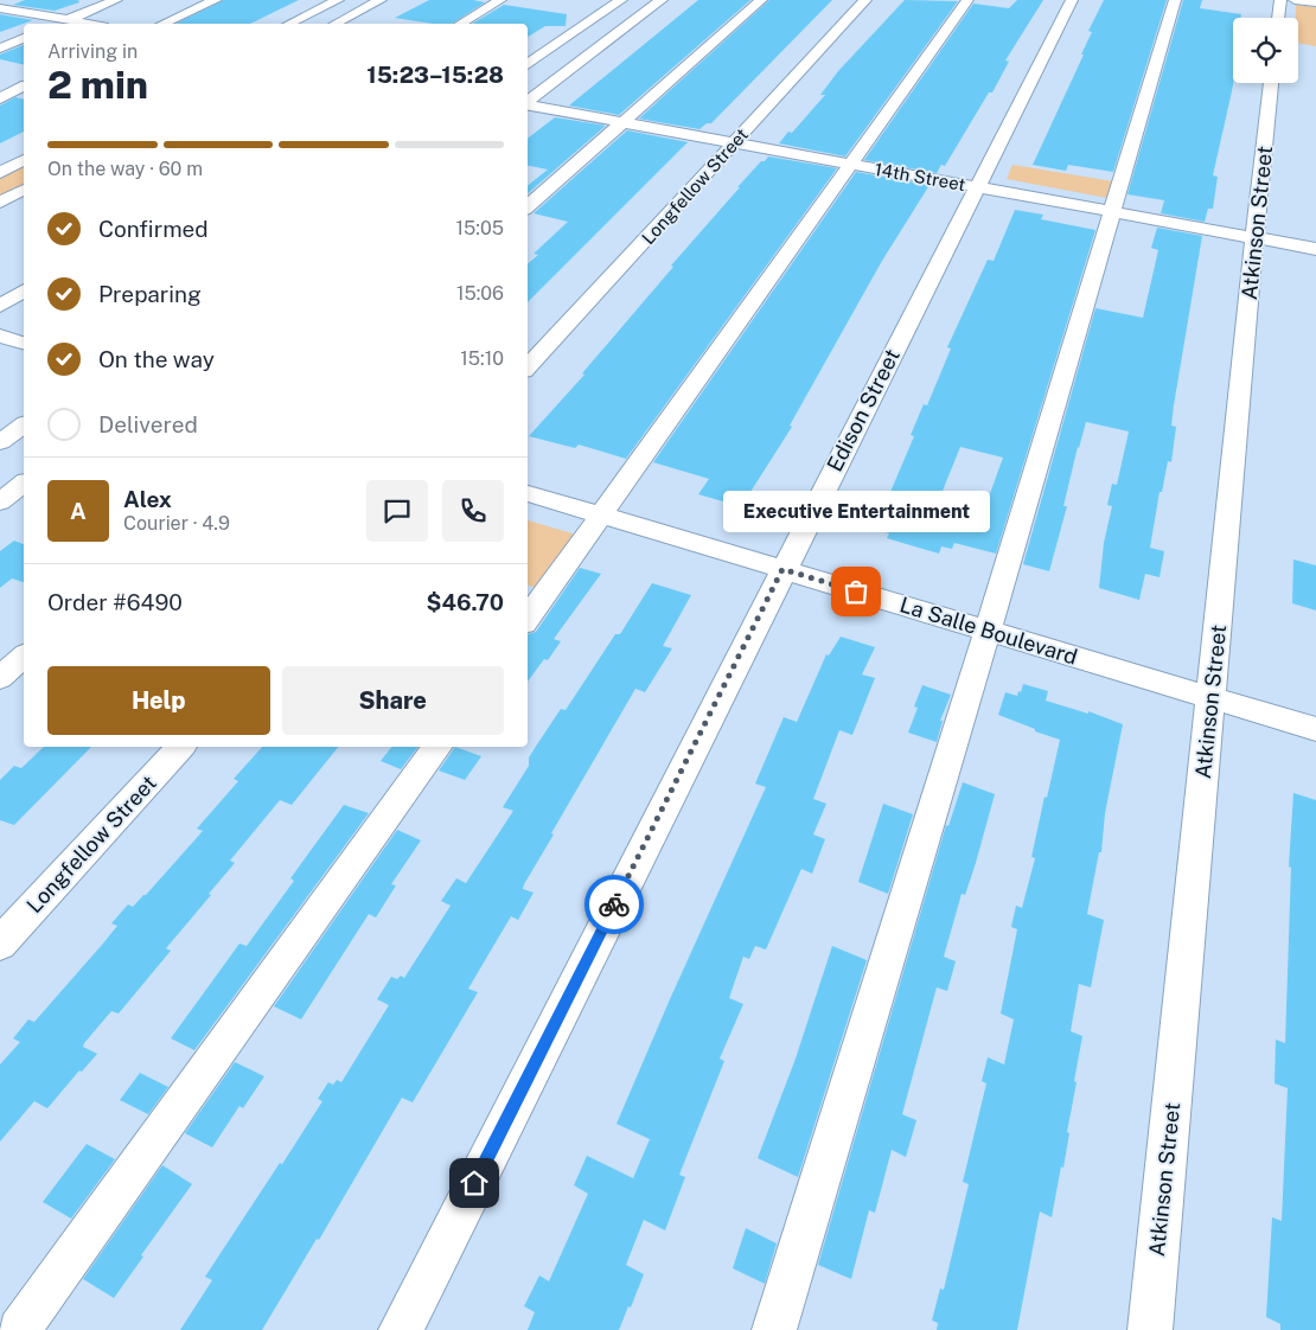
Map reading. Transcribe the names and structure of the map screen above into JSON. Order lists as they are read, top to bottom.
{
  "streets": {
    "street": [
      "14th Street",
      "Longfellow Street",
      "Atkinson Street",
      "Edison Street",
      "La Salle Boulevard"
    ]
  },
  "crossings": [
    ["14th Street", "Longfellow Street"],
    ["14th Street", "Atkinson Street"],
    ["14th Street", "Edison Street"],
    ["Atkinson Street", "La Salle Boulevard"],
    ["Edison Street", "La Salle Boulevard"]
  ],
  "places": ["Executive Entertainment"],
  "page": {
    "heading": ["2 min", "Arriving in", "15:23–15:28"],
    "panel": [
      "Alex",
      "Courier · 4.9",
      "Order #6490",
      "$46.70"
    ],
    "bar": "On the way · 60 m",
    "list": [
      ["Confirmed", "15:05"],
      ["Preparing", "15:06"],
      ["On the way", "15:10"],
      "Delivered"
    ],
    "round": "A",
    "bubble": "Executive Entertainment",
    "buttons": ["Help", "Share"]
  }
}
